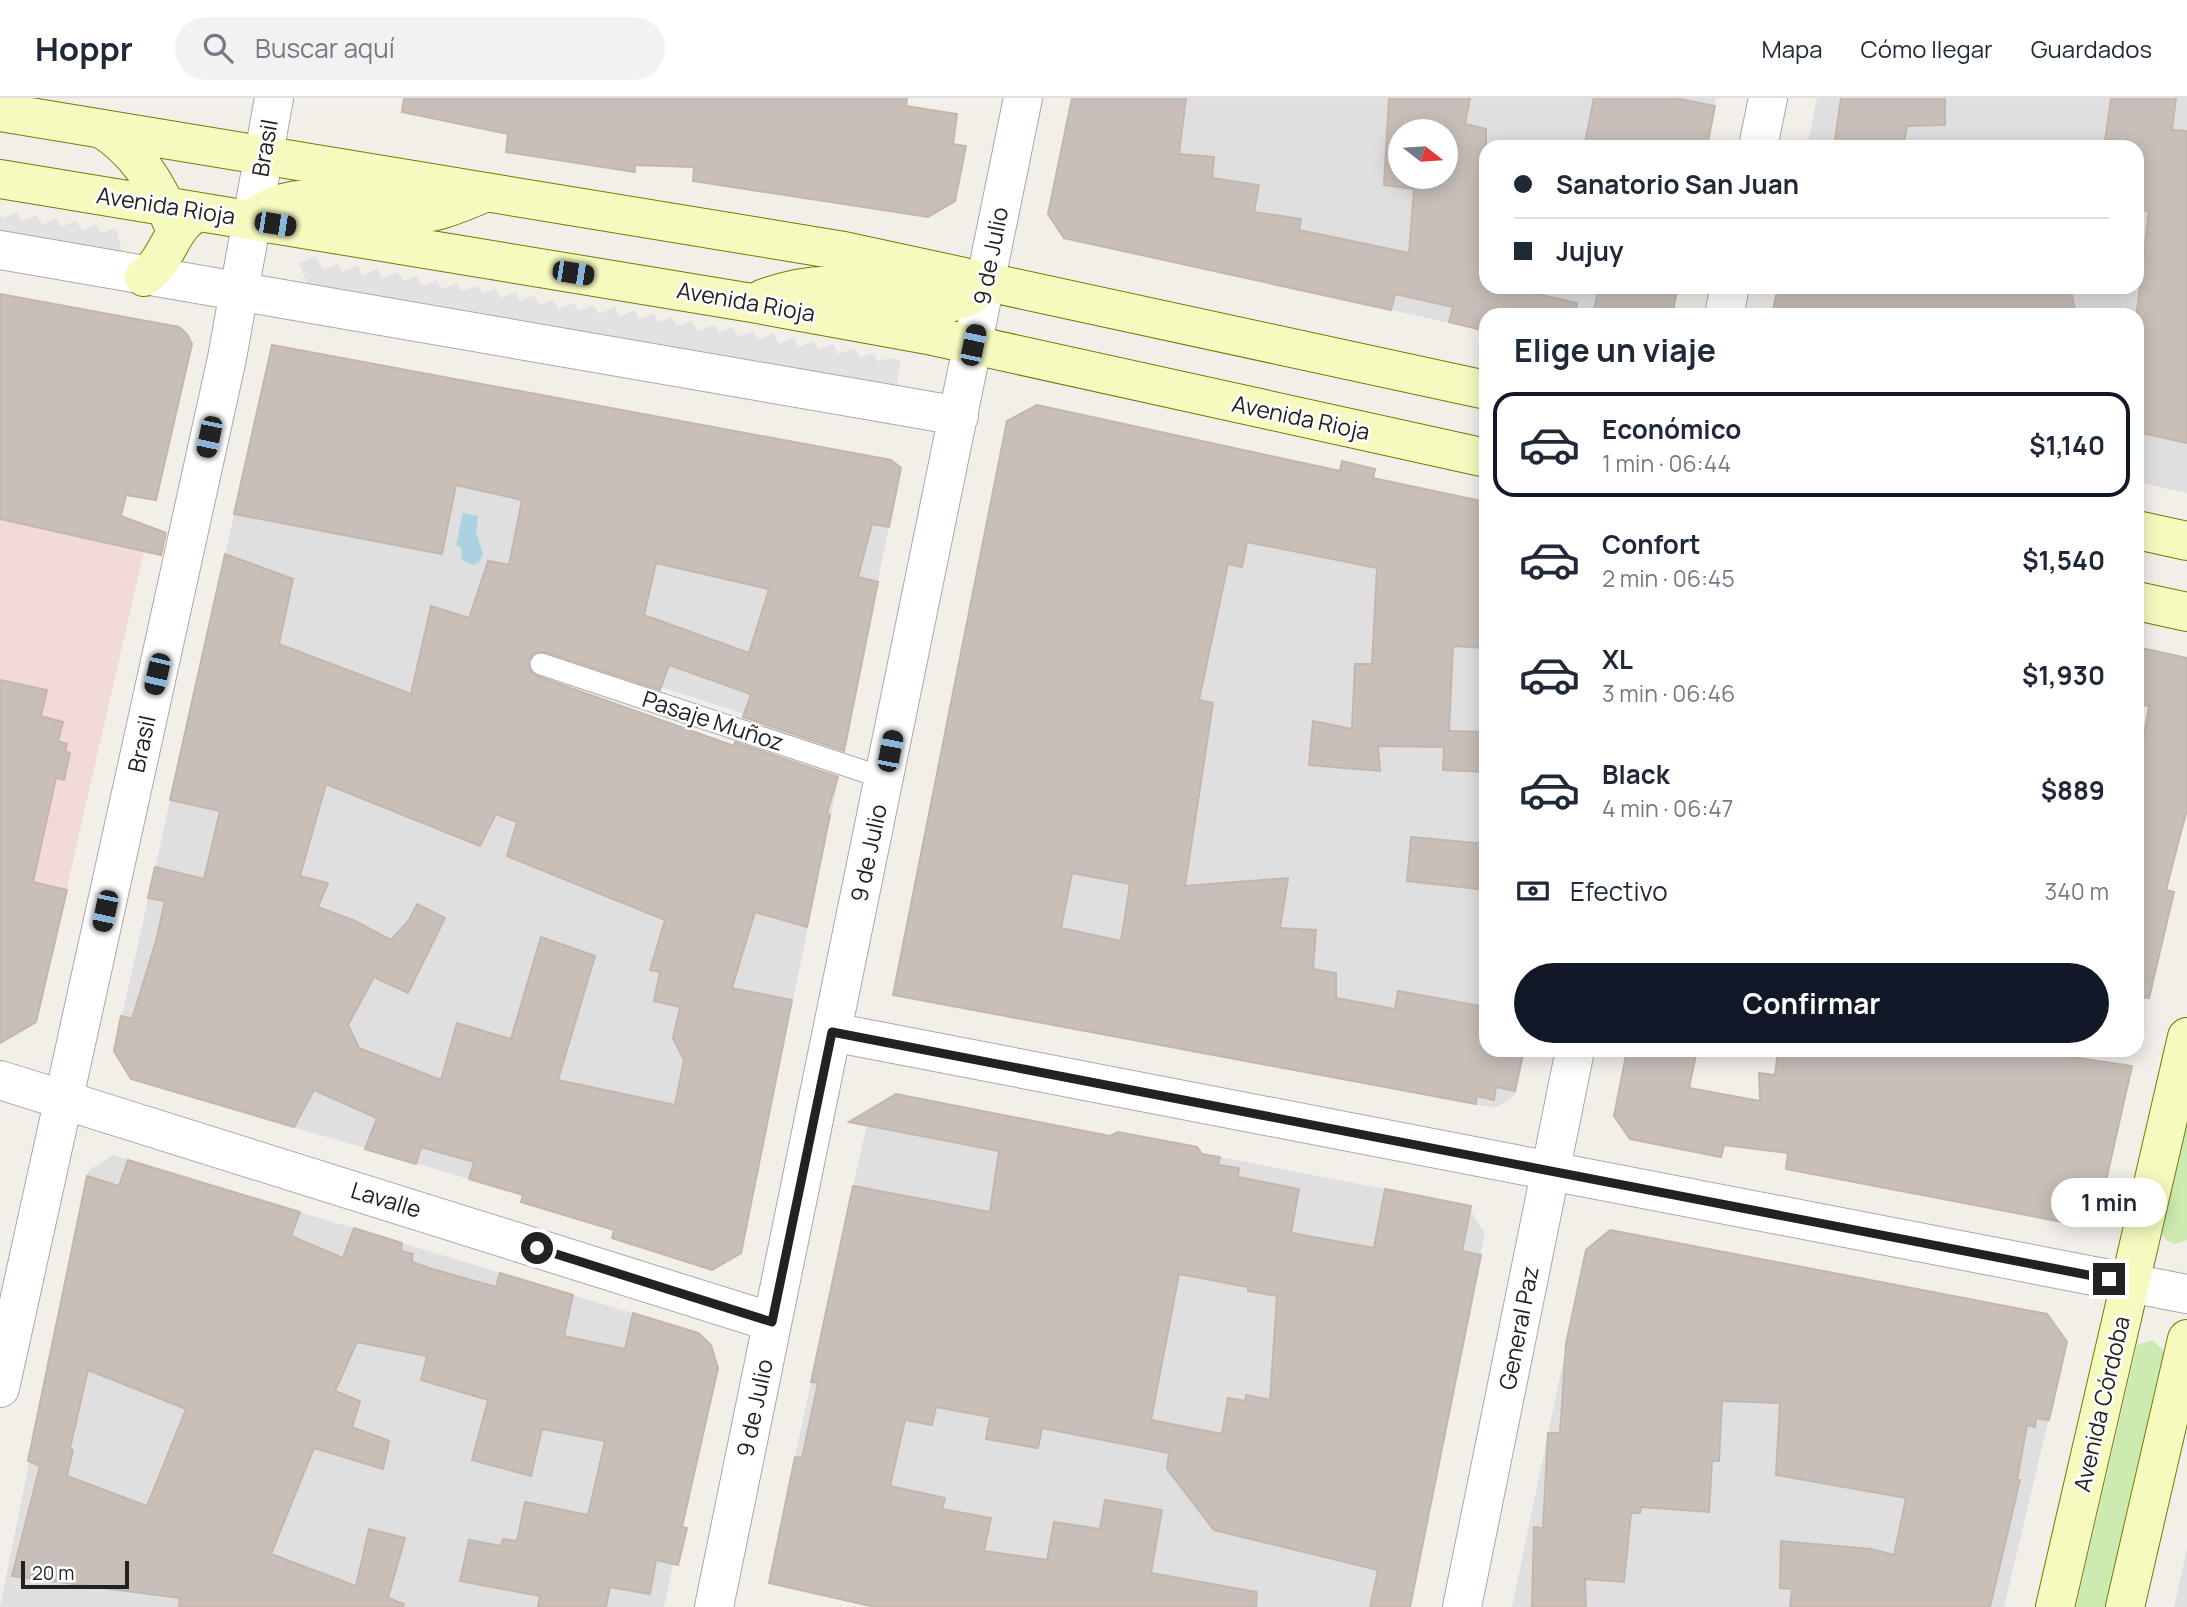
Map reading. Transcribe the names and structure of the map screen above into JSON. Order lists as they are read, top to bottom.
{
  "streets": {
    "main road": ["Avenida Rioja", "Avenida Córdoba"],
    "street": [
      "Brasil",
      "9 de Julio",
      "Lavalle",
      "General Paz"
    ],
    "lane": ["Pasaje Muñoz"]
  },
  "crossings": [
    ["Brasil", "Avenida Rioja"],
    ["Brasil", "Lavalle"],
    ["Avenida Rioja", "9 de Julio"],
    ["9 de Julio", "Pasaje Muñoz"],
    ["9 de Julio", "Lavalle"]
  ],
  "scale_bar": "20 m",
  "north": "right",
  "page": {
    "header": "Hoppr",
    "search": "Buscar aquí",
    "nav": ["Mapa", "Cómo llegar", "Guardados"],
    "banner": ["Sanatorio San Juan", "Jujuy"],
    "heading": "Elige un viaje",
    "list": [
      {
        "name": "Económico",
        "note": "1 min · 06:44",
        "value": "$1,140"
      },
      {
        "name": "Confort",
        "note": "2 min · 06:45",
        "value": "$1,540"
      },
      {
        "name": "XL",
        "note": "3 min · 06:46",
        "value": "$1,930"
      },
      {
        "name": "Black",
        "note": "4 min · 06:47",
        "value": "$889"
      }
    ],
    "pay": ["Efectivo", "340 m"],
    "buttons": "Confirmar",
    "bubble": "1 min",
    "scale": "20 m"
  }
}
